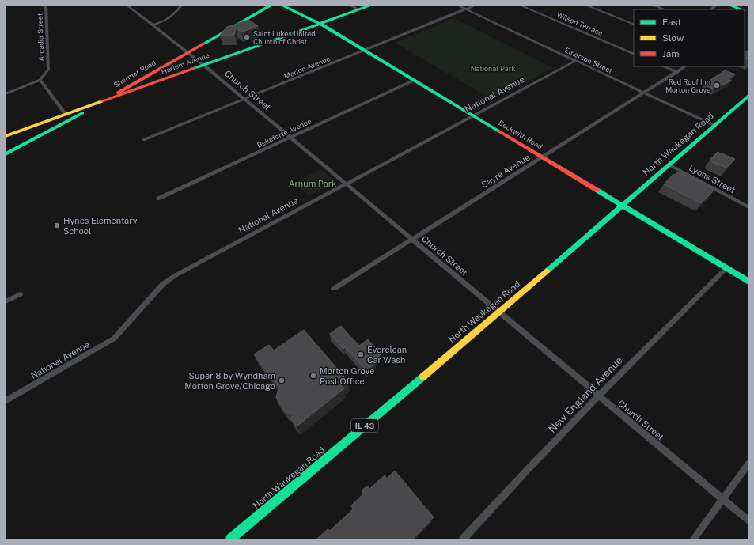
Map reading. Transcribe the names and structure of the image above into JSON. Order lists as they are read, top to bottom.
{
  "streets": {
    "main road": [
      "Harlem Avenue",
      "Shermer Road",
      "Beckwith Road",
      "North Waukegan Road",
      "IL 43"
    ],
    "street": [
      "Wilson Terrace",
      "Arcadia Street",
      "Emerson Street",
      "Marion Avenue",
      "Church Street",
      "National Avenue",
      "Belleforte Avenue",
      "Sayre Avenue",
      "Lyons Street",
      "New England Avenue"
    ]
  },
  "crossings": [
    ["Emerson Street", "Marion Avenue"],
    ["Emerson Street", "National Avenue"],
    ["Emerson Street", "North Waukegan Road"],
    ["Emerson Street", "Sayre Avenue"],
    ["Harlem Avenue", "Shermer Road"],
    ["Harlem Avenue", "Church Street"],
    ["Harlem Avenue", "Beckwith Road"],
    ["Marion Avenue", "Church Street"],
    ["Marion Avenue", "Beckwith Road"],
    ["Shermer Road", "Church Street"],
    ["Church Street", "National Avenue"],
    ["Church Street", "Belleforte Avenue"],
    ["Church Street", "North Waukegan Road"],
    ["Church Street", "Sayre Avenue"],
    ["Church Street", "New England Avenue"],
    ["National Avenue", "Beckwith Road"],
    ["Belleforte Avenue", "Beckwith Road"],
    ["Beckwith Road", "North Waukegan Road"],
    ["Beckwith Road", "Sayre Avenue"],
    ["Beckwith Road", "New England Avenue"],
    ["North Waukegan Road", "Lyons Street"]
  ],
  "parks": ["National Park", "Arnum Park"],
  "places": [
    "Saint Lukes United Church of Christ",
    "Red Roof Inn Morton Grove",
    "Hynes Elementary School",
    "Everclean Car Wash",
    "Morton Grove Post Office",
    "Super 8 by Wyndham Morton Grove/Chicago"
  ],
  "legend": ["Fast", "Slow", "Jam"]
}
